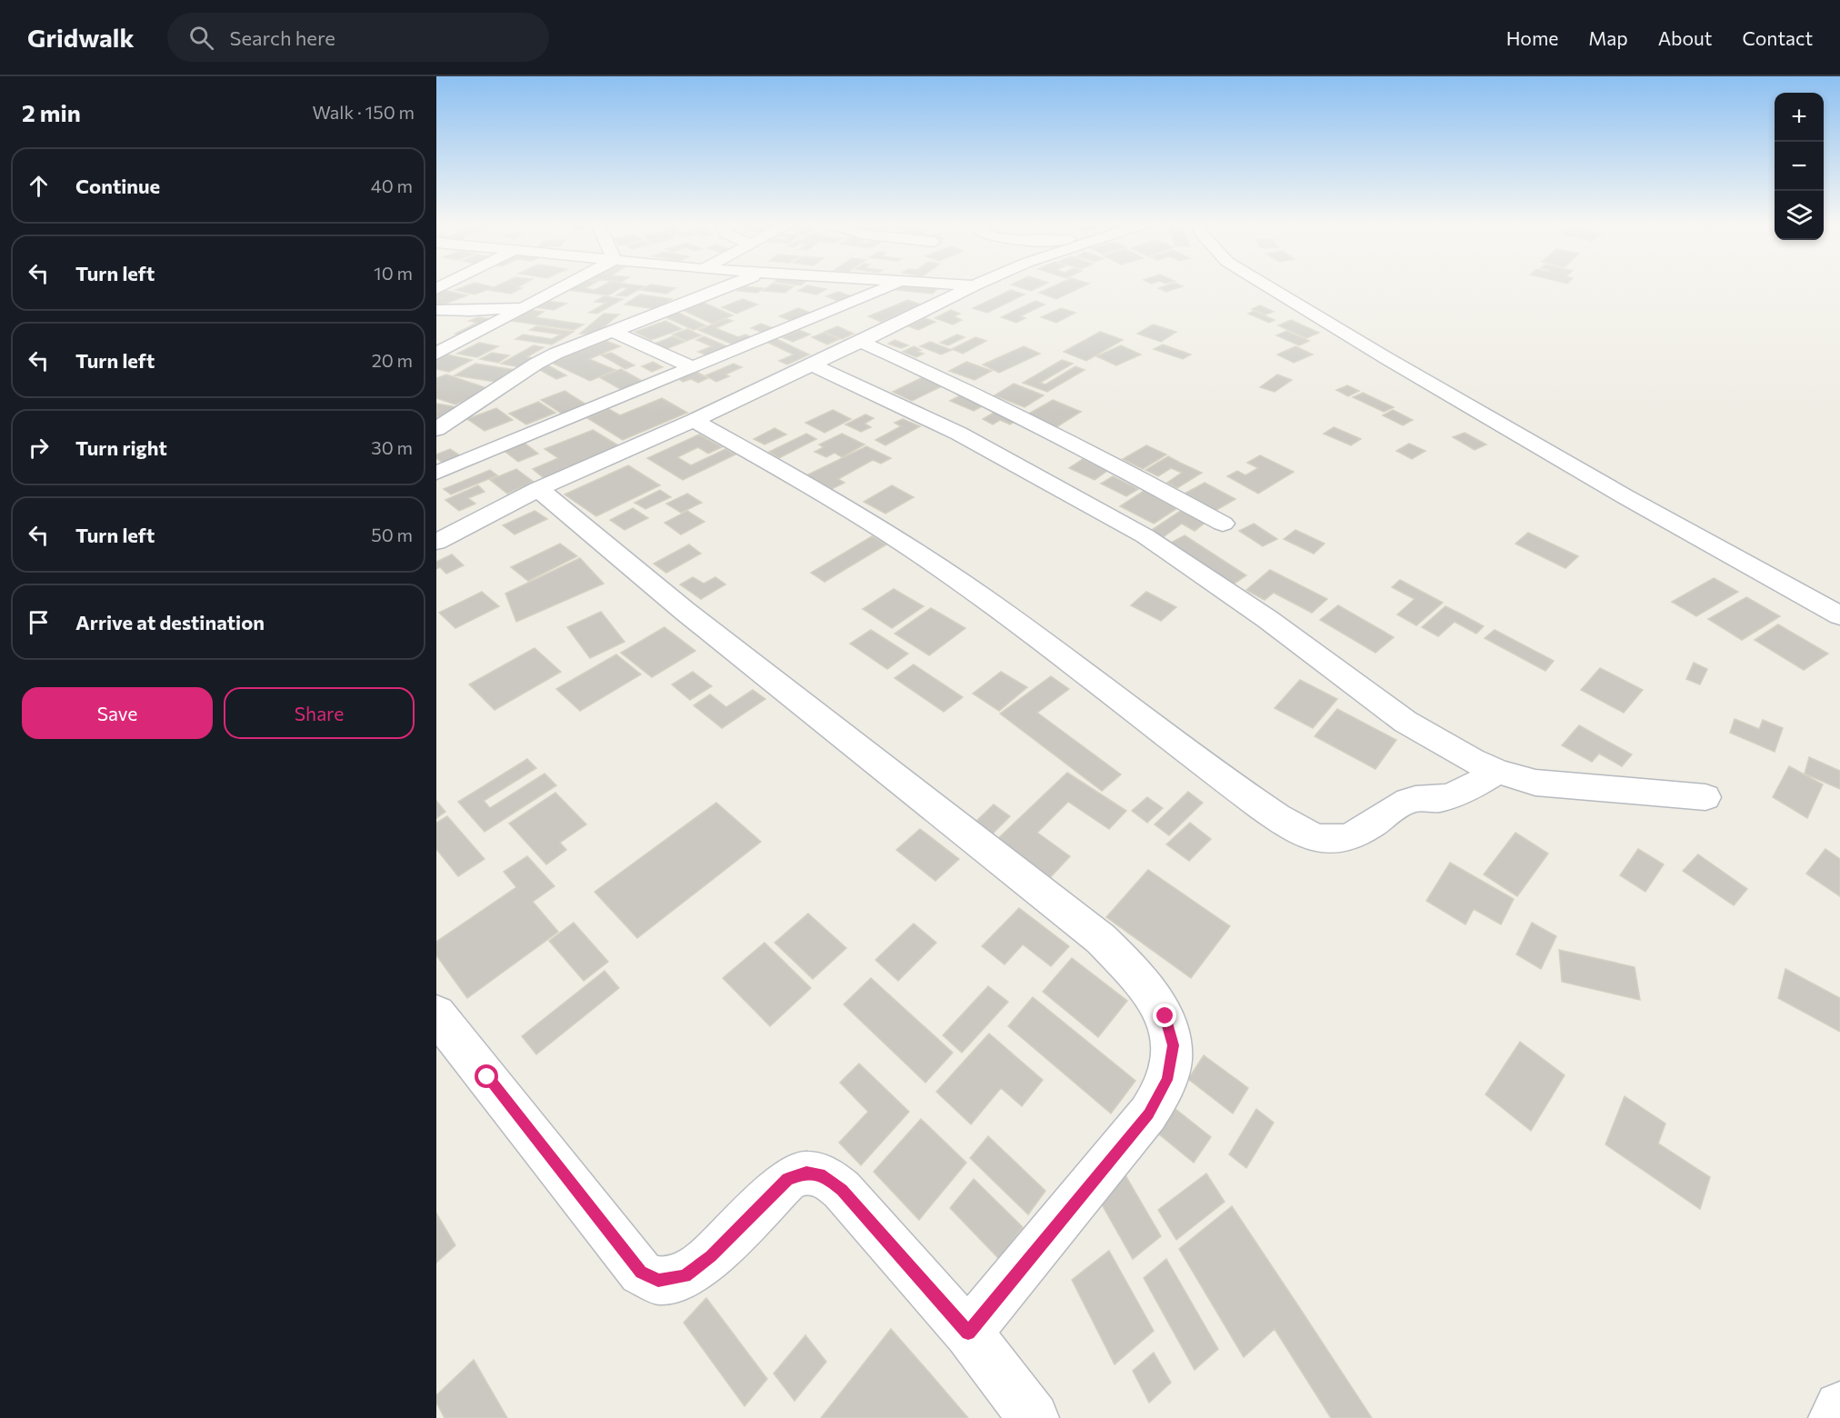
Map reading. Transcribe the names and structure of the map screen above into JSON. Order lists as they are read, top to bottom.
{
  "page": {
    "header": "Gridwalk",
    "search": "Search here",
    "nav": [
      "Home",
      "Map",
      "About",
      "Contact"
    ],
    "heading": ["2 min", "Walk · 150 m"],
    "map_buttons": ["+", "−"],
    "list": [
      ["Continue", "40 m"],
      ["Turn left", "10 m"],
      ["Turn left", "20 m"],
      ["Turn right", "30 m"],
      ["Turn left", "50 m"],
      "Arrive at destination"
    ],
    "buttons": ["Save", "Share"]
  }
}
